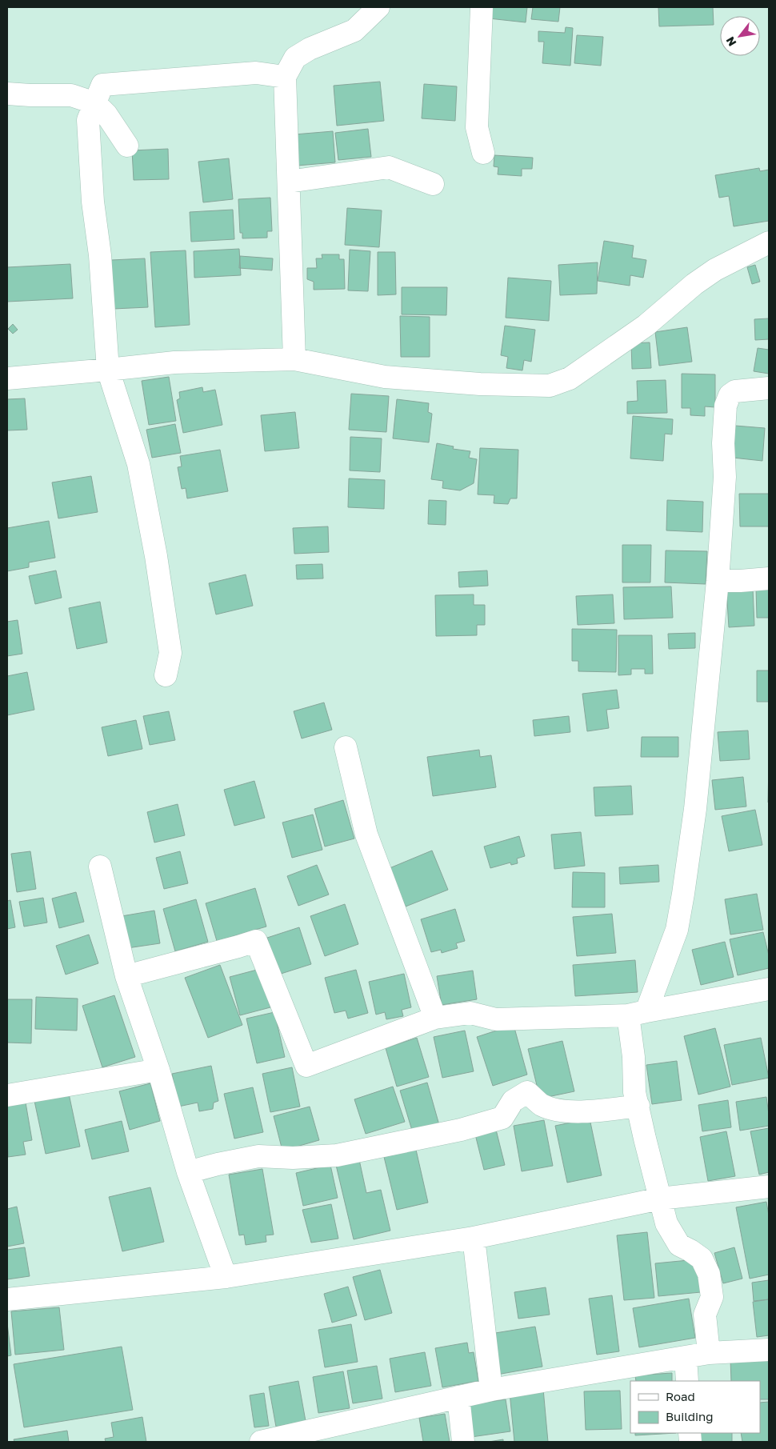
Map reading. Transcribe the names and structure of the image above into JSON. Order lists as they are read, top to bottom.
{
  "legend": ["Road", "Building"],
  "north": "bottom left"
}
